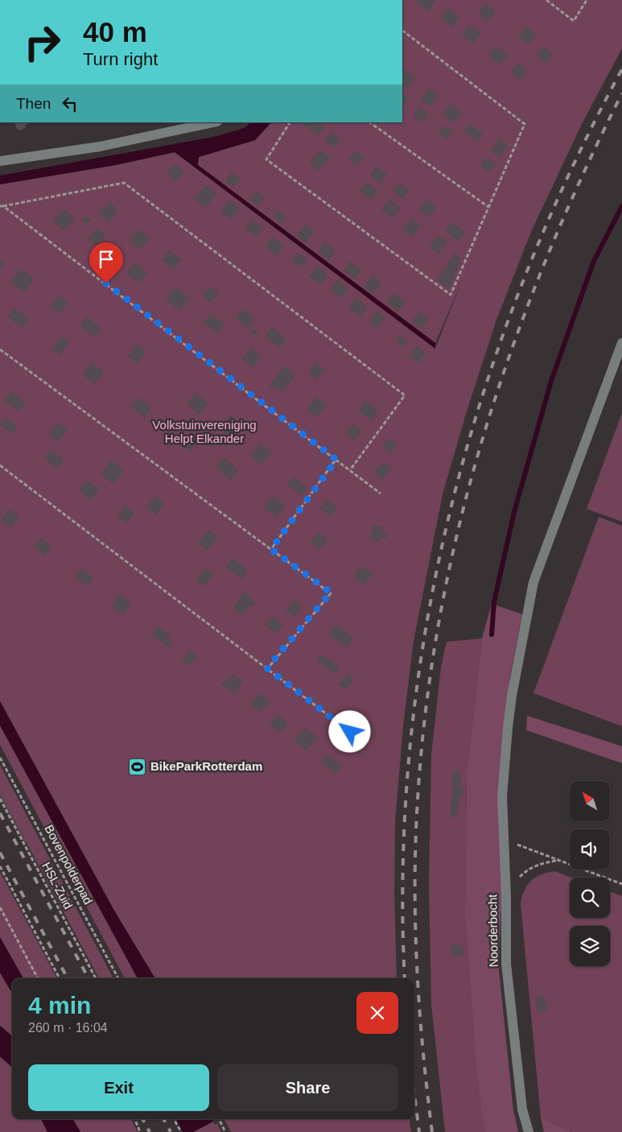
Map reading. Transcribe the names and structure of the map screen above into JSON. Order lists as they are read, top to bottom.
{
  "streets": {
    "street": ["Noorderbocht"],
    "path": ["Bovenpolderpad", "HSL-Zuid"]
  },
  "parks": ["Volkstuinvereniging Helpt Elkander"],
  "places": {
    "sports": ["BikeParkRotterdam"]
  },
  "north": "top left",
  "page": {
    "turn": ["40 m", "Turn right"],
    "then": "Then",
    "heading": ["4 min", "260 m · 16:04"],
    "buttons": ["Exit", "Share"]
  }
}
